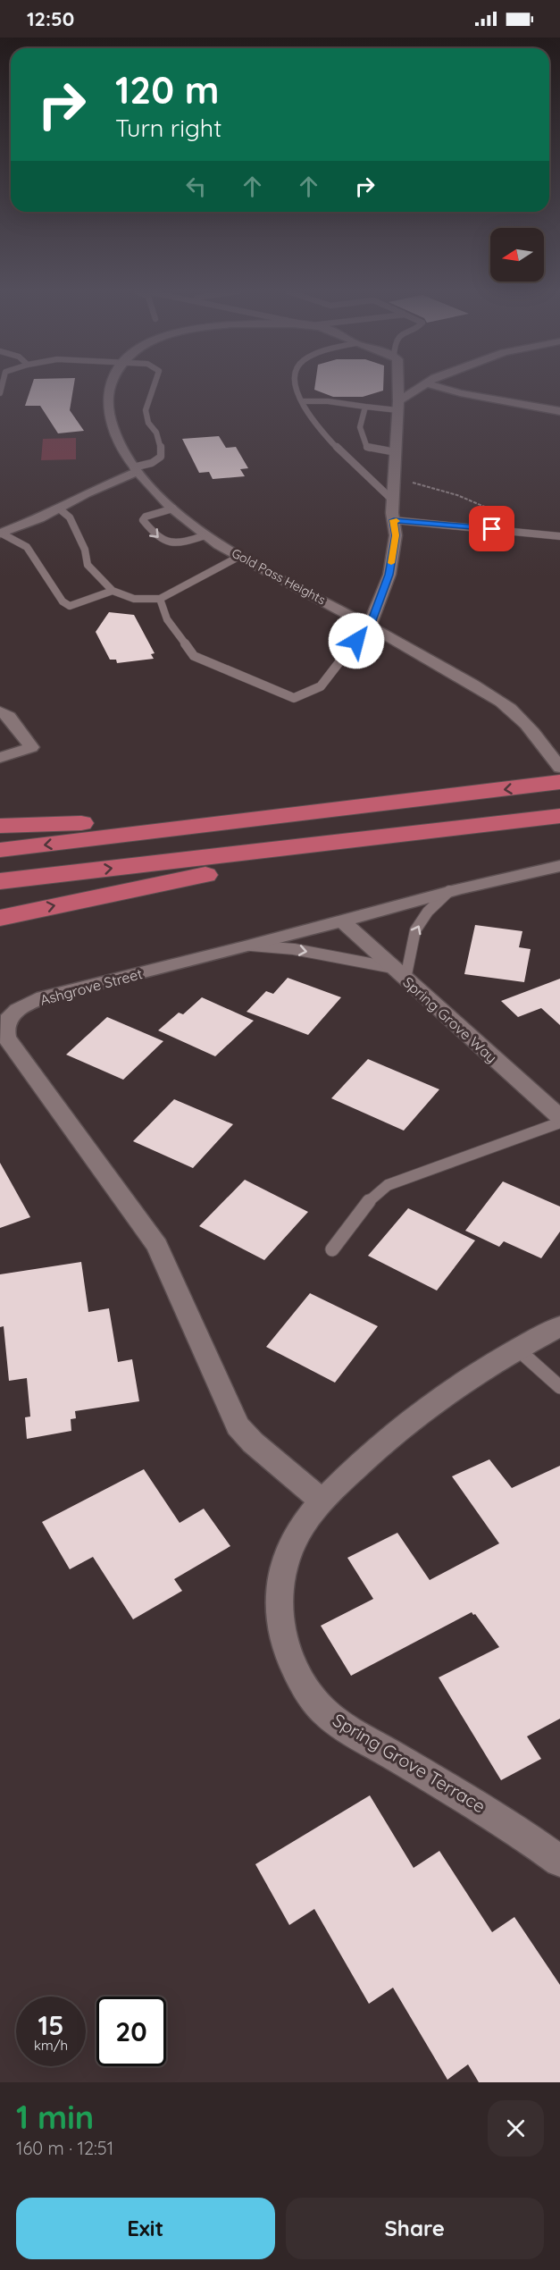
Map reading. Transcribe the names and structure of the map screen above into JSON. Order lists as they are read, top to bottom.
{
  "streets": {
    "street": [
      "Gold Pass Heights",
      "Ashgrove Street",
      "Spring Grove Way",
      "Spring Grove Terrace"
    ]
  },
  "crossings": [
    ["Ashgrove Street", "Spring Grove Way"],
    ["Ashgrove Street", "Spring Grove Terrace"]
  ],
  "north": "left",
  "page": {
    "status": "12:50",
    "turn": ["120 m", "Turn right"],
    "speed": "15 km/h",
    "limit": "20",
    "heading": ["1 min", "160 m · 12:51"],
    "buttons": ["Exit", "Share"]
  }
}
